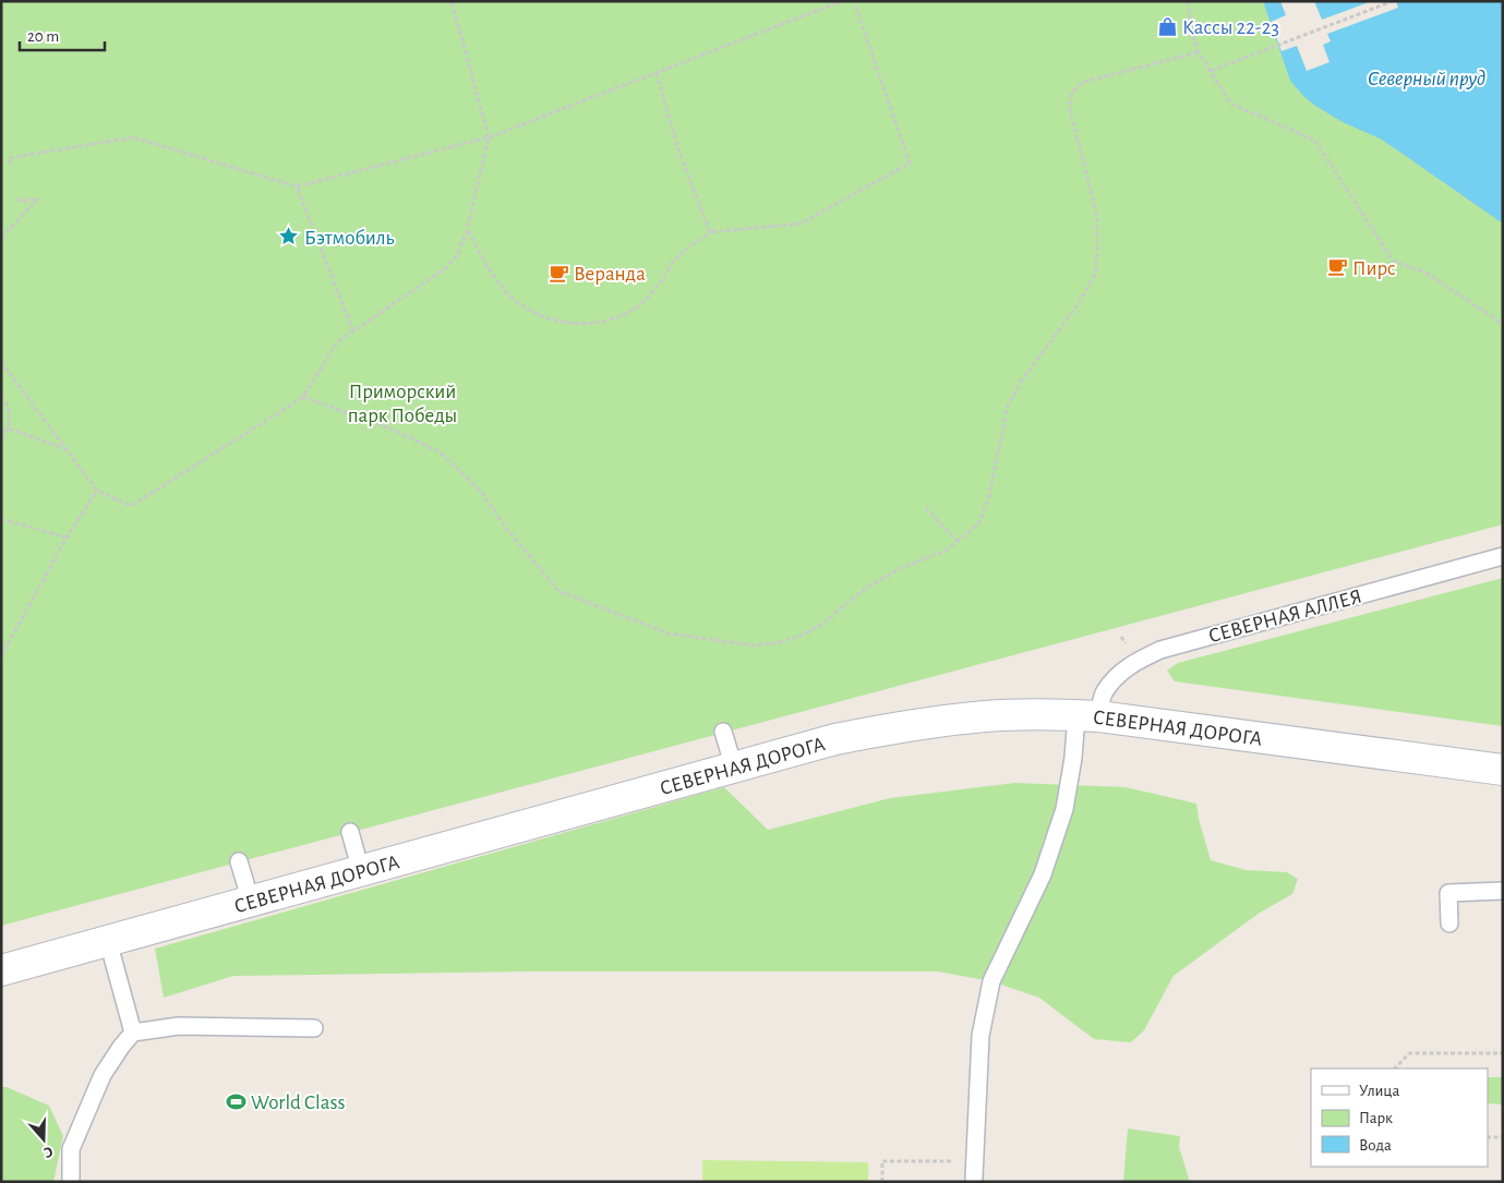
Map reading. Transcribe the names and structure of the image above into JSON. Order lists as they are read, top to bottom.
{
  "streets": {
    "street": ["СЕВЕРНАЯ ДОРОГА"],
    "lane": ["СЕВЕРНАЯ АЛЛЕЯ"]
  },
  "crossings": [
    ["СЕВЕРНАЯ АЛЛЕЯ", "СЕВЕРНАЯ ДОРОГА"]
  ],
  "water": ["Северный пруд"],
  "parks": ["Приморский парк Победы"],
  "places": {
    "shop": ["Кассы 22-23"],
    "place": ["Бэтмобиль"],
    "cafe": ["Пирс", "Веранда"],
    "sports": ["World Class"]
  },
  "legend": ["Улица", "Парк", "Вода"],
  "scale_bar": "20 m",
  "north": "bottom"
}
